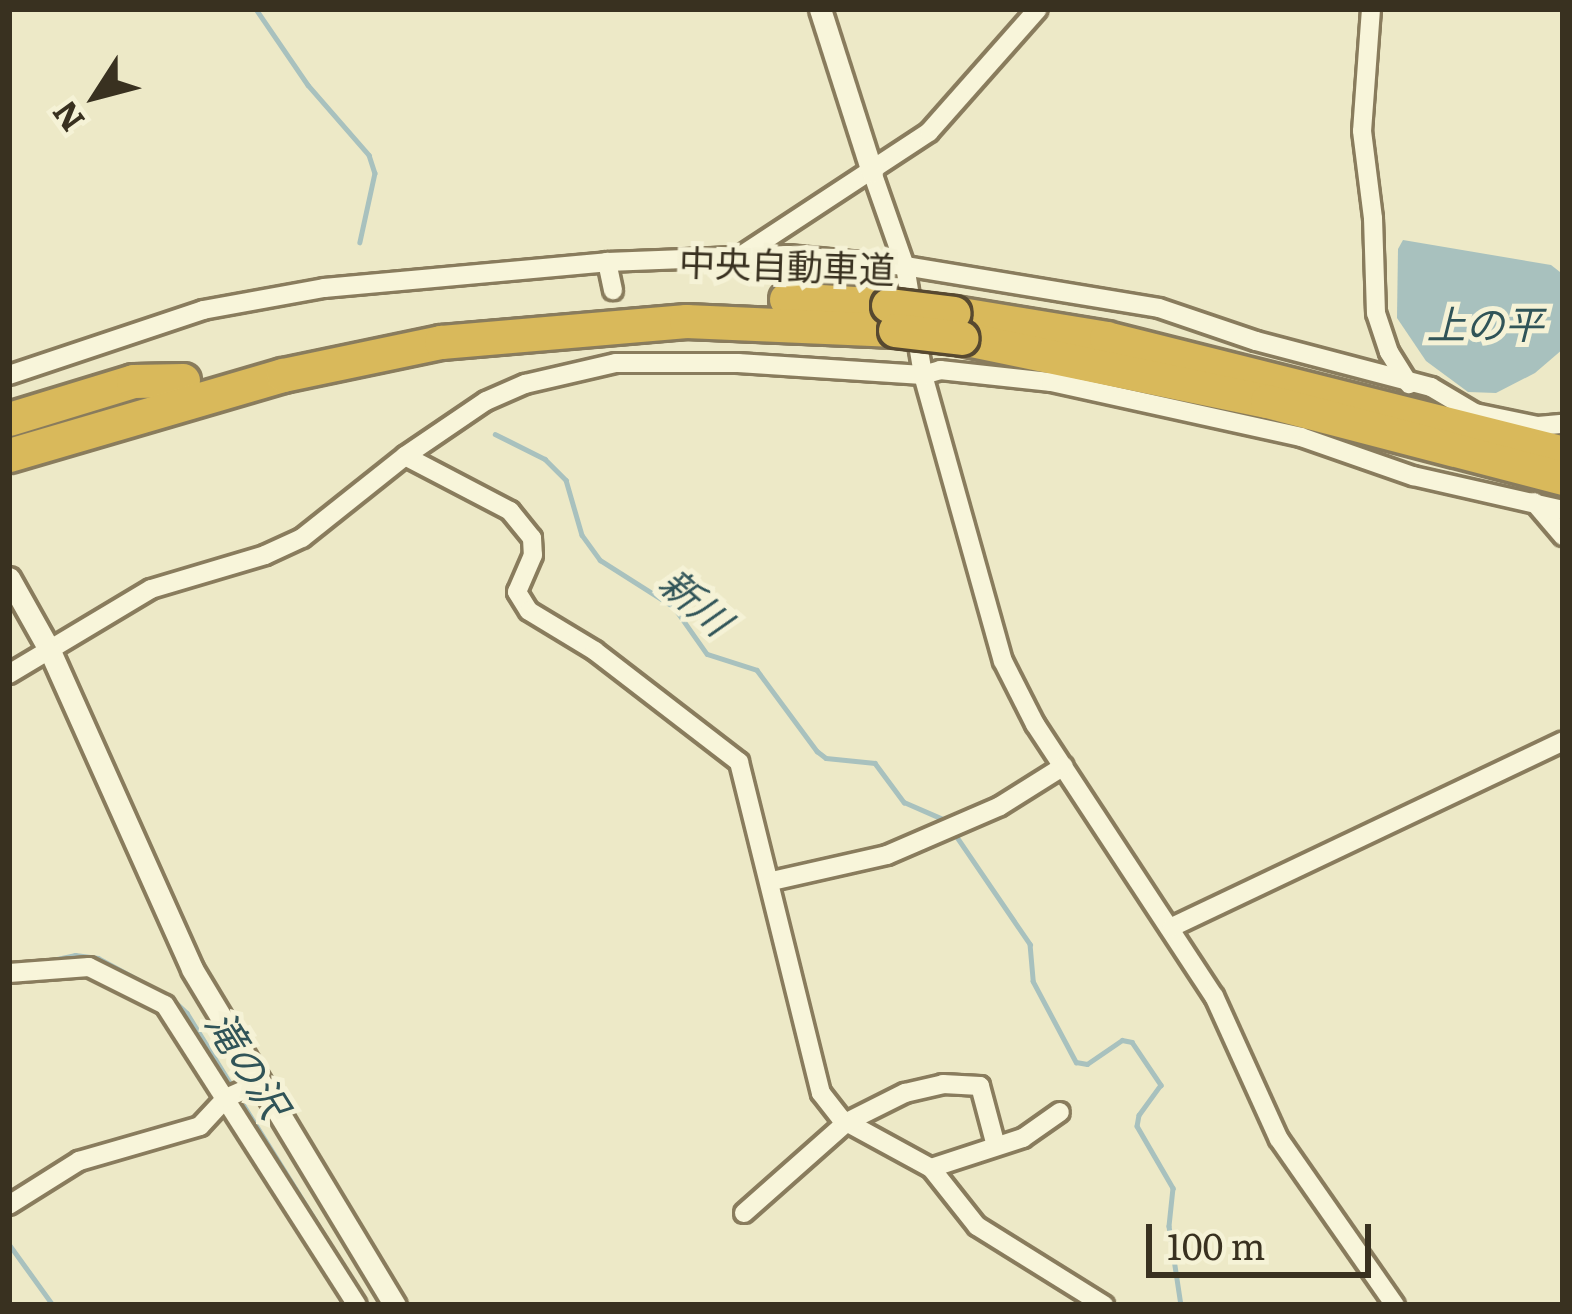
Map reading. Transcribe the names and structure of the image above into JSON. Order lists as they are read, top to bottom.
{
  "streets": {
    "highway": ["中央自動車道"]
  },
  "water": ["上の平", "新川", "滝の沢"],
  "scale_bar": "100 m",
  "north": "bottom left"
}
